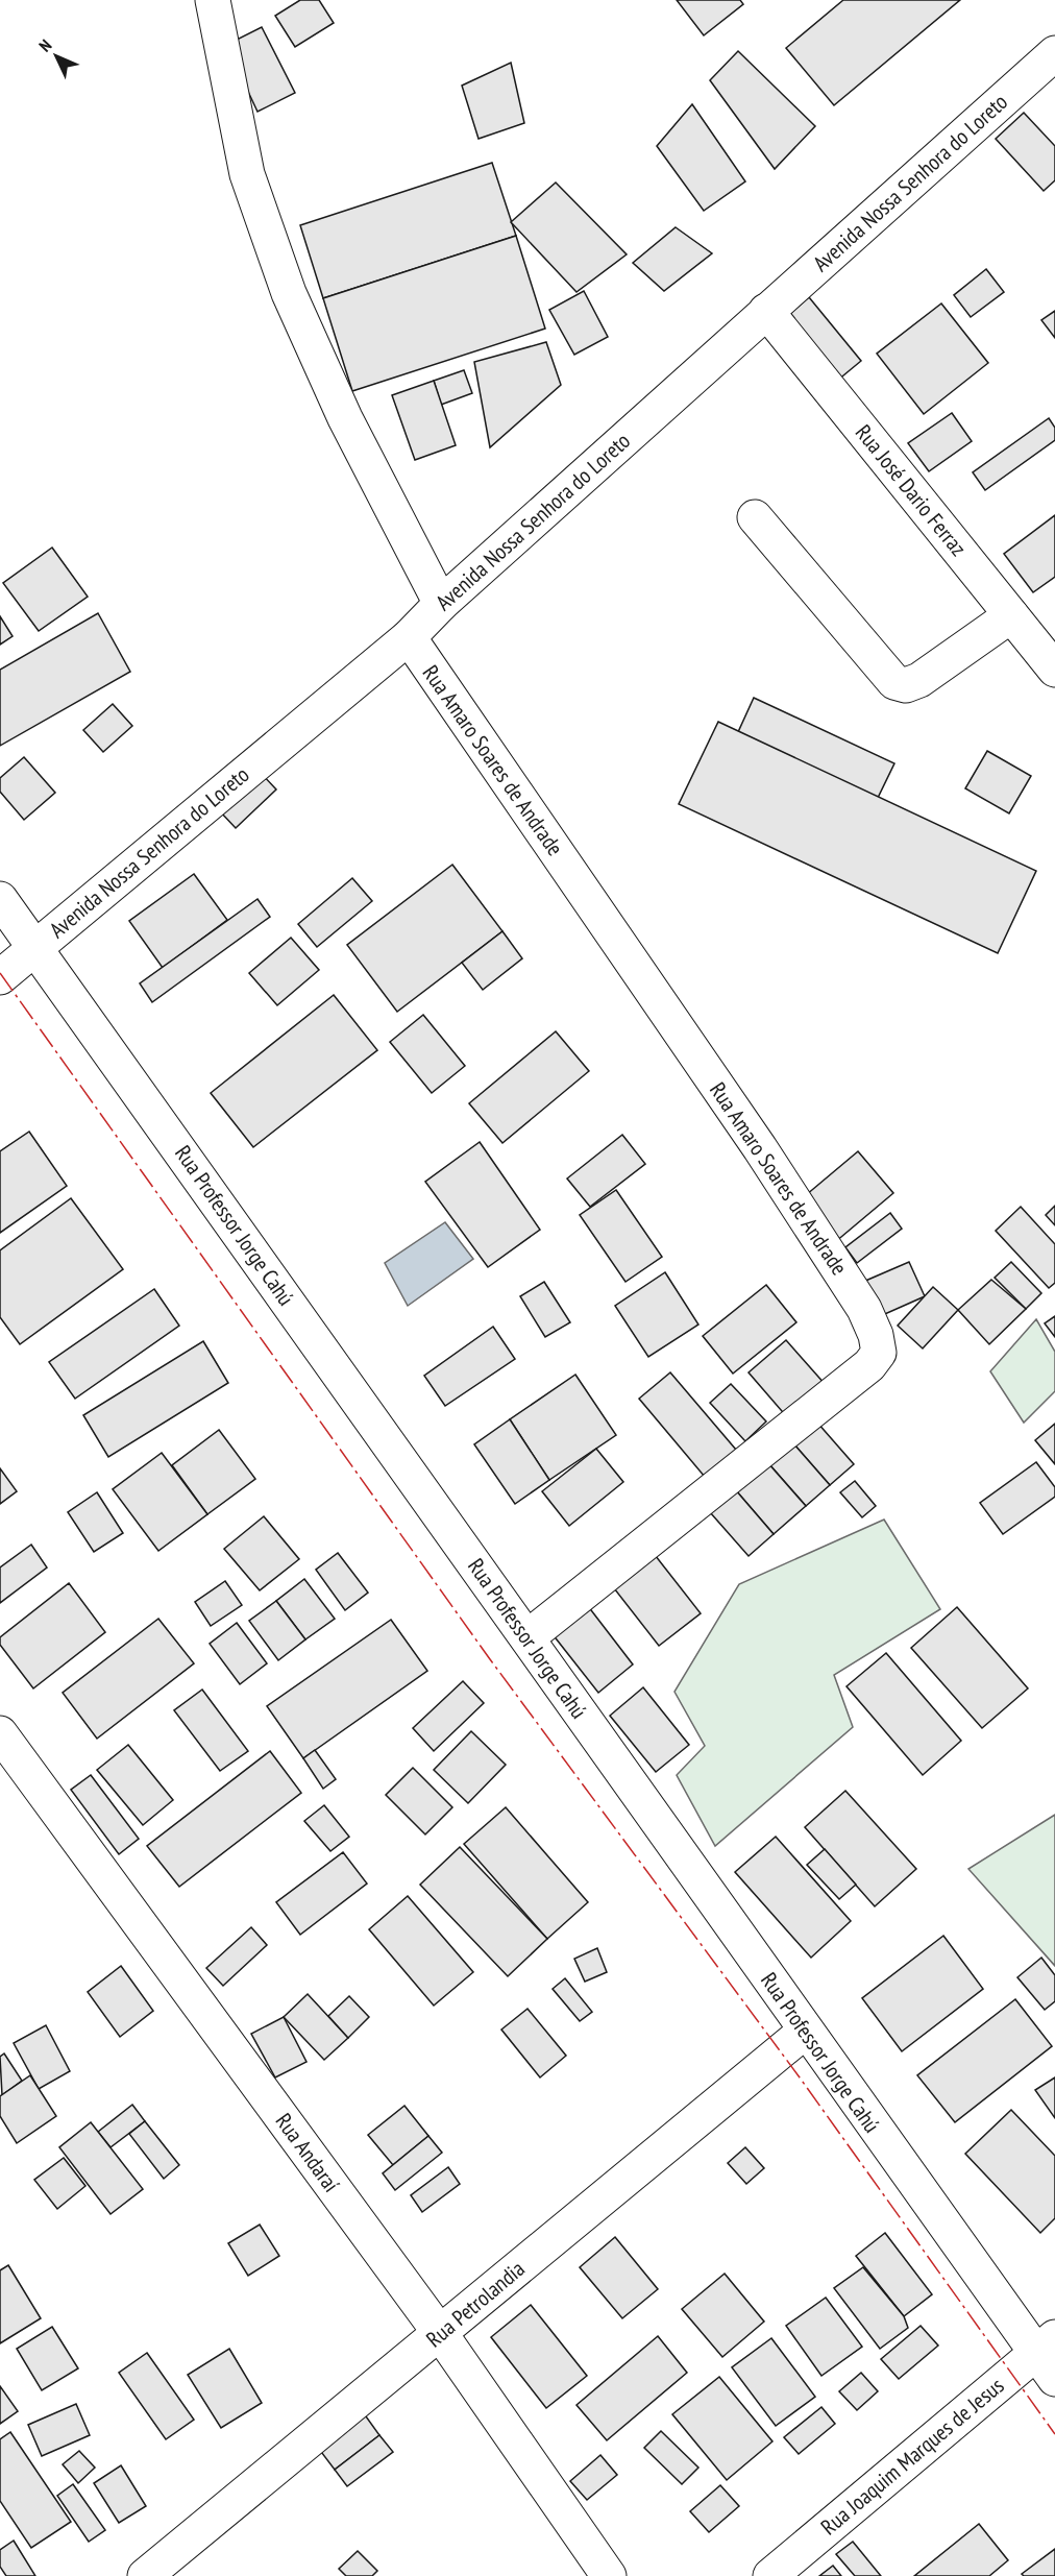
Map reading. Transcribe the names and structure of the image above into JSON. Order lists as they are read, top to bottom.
{
  "streets": {
    "street": [
      "Avenida Nossa Senhora do Loreto",
      "Rua José Dario Ferraz",
      "Rua Amaro Soares de Andrade",
      "Rua Professor Jorge Cahú",
      "Rua Andaraí",
      "Rua Petrolandia",
      "Rua Joaquim Marques de Jesus"
    ]
  },
  "crossings": [
    ["Avenida Nossa Senhora do Loreto", "Rua José Dario Ferraz"],
    ["Avenida Nossa Senhora do Loreto", "Rua Amaro Soares de Andrade"],
    ["Avenida Nossa Senhora do Loreto", "Rua Professor Jorge Cahú"],
    ["Rua Amaro Soares de Andrade", "Rua Professor Jorge Cahú"],
    ["Rua Professor Jorge Cahú", "Rua Petrolandia"],
    ["Rua Professor Jorge Cahú", "Rua Joaquim Marques de Jesus"],
    ["Rua Andaraí", "Rua Petrolandia"]
  ],
  "north": "top left"
}
